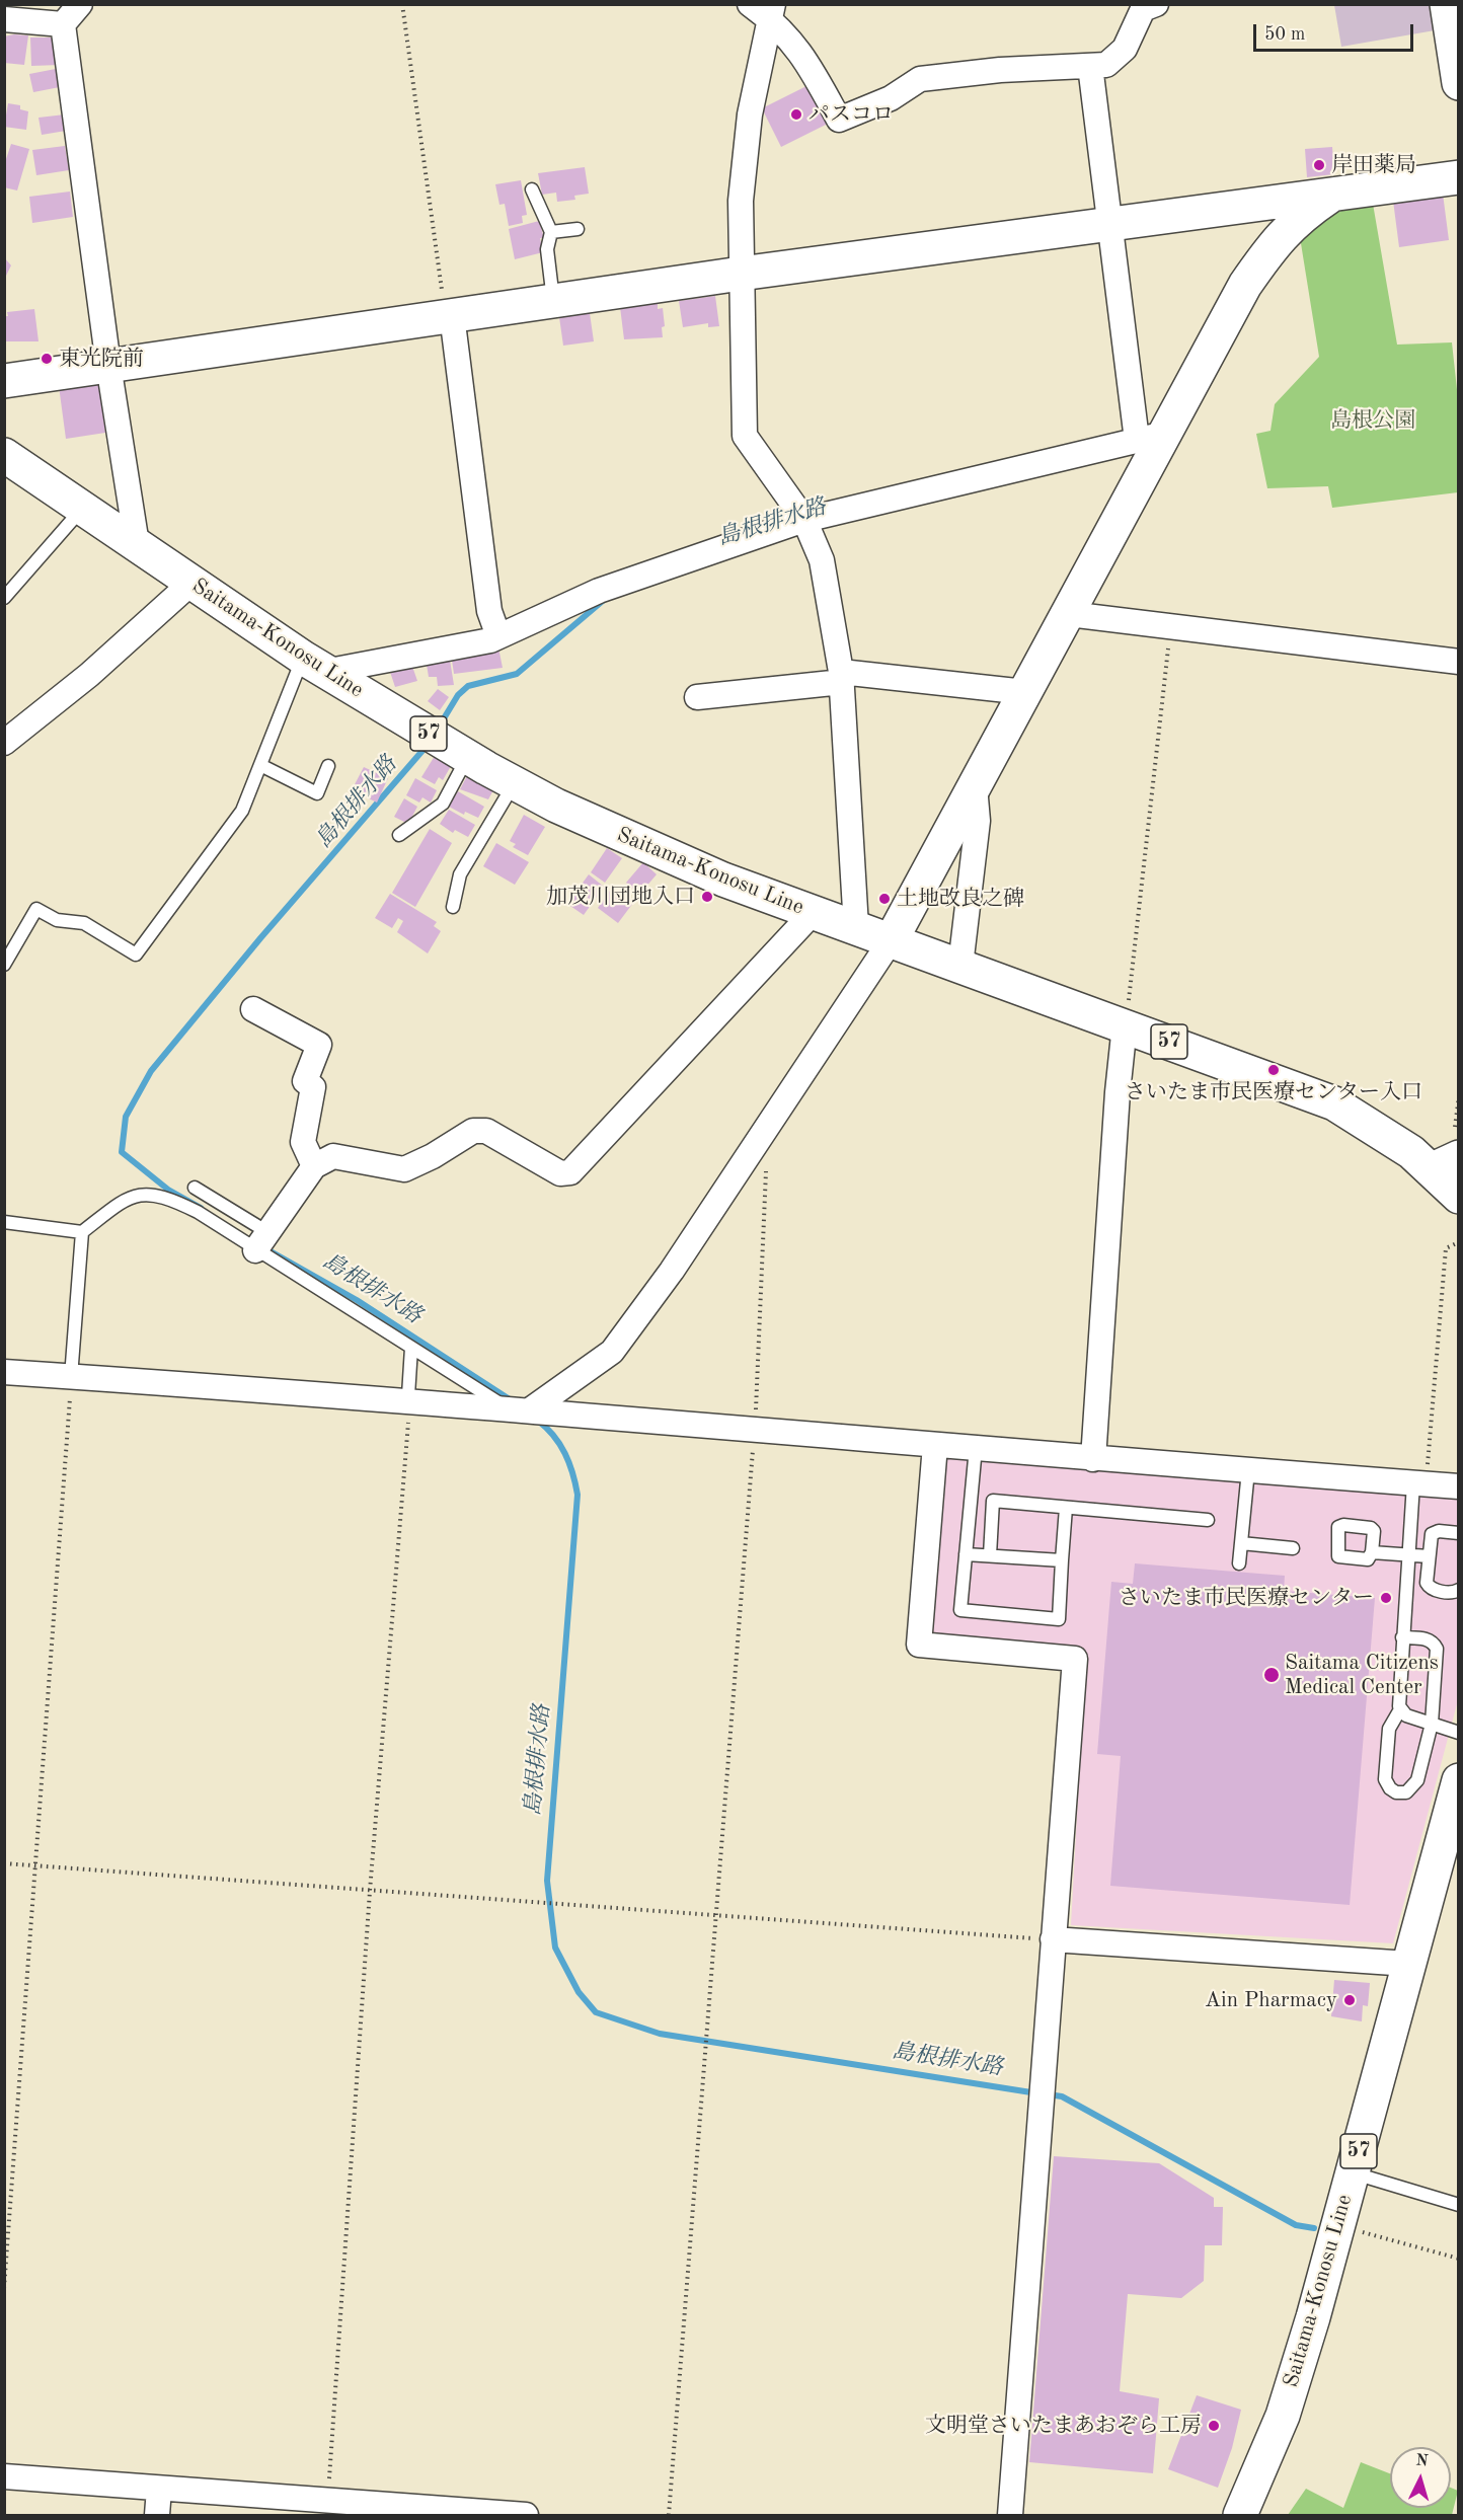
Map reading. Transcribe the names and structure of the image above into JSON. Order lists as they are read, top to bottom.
{
  "streets": {
    "street": ["Saitama-Konosu Line", "57"]
  },
  "water": ["島根排水路"],
  "parks": ["島根公園"],
  "places": [
    "パスコロ",
    "岸田薬局",
    "東光院前",
    "加茂川団地入口",
    "土地改良之碑",
    "さいたま市民医療センター入口",
    "さいたま市民医療センター",
    "Saitama Citizens Medical Center",
    "Ain Pharmacy",
    "文明堂さいたまあおぞら工房"
  ],
  "scale_bar": "50 m",
  "north": "top"
}
